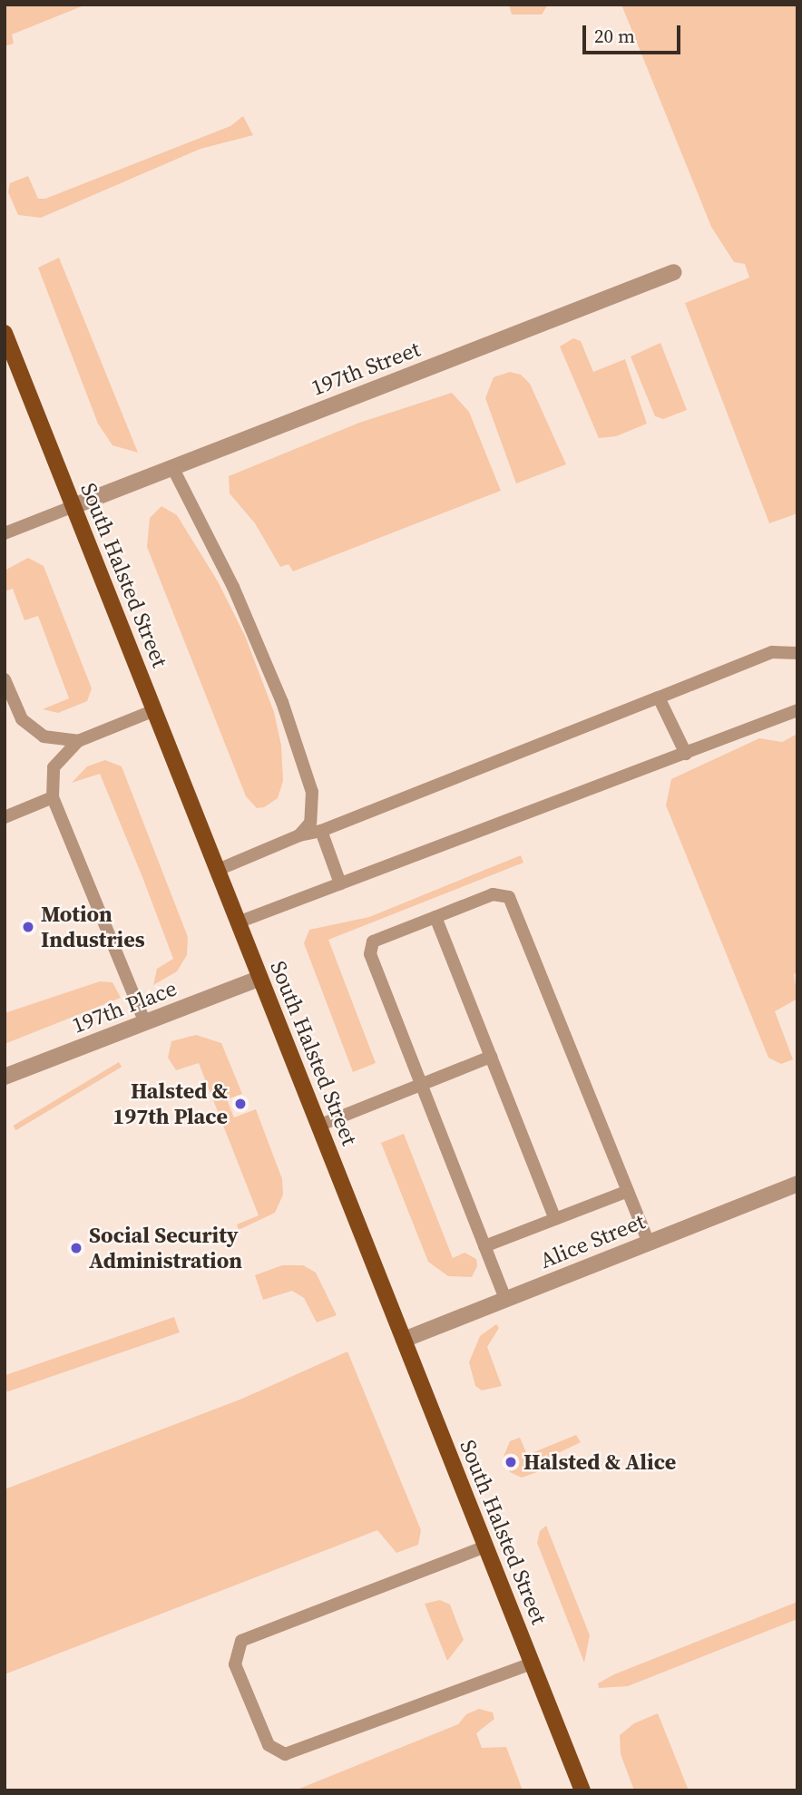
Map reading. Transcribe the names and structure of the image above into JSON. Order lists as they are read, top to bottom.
{
  "streets": {
    "main road": ["South Halsted Street"],
    "street": ["197th Street", "197th Place", "Alice Street"]
  },
  "crossings": [
    ["197th Street", "South Halsted Street"],
    ["South Halsted Street", "197th Place"],
    ["South Halsted Street", "Alice Street"]
  ],
  "places": [
    "Motion Industries",
    "Halsted & 197th Place",
    "Social Security Administration",
    "Halsted & Alice"
  ],
  "scale_bar": "20 m"
}
